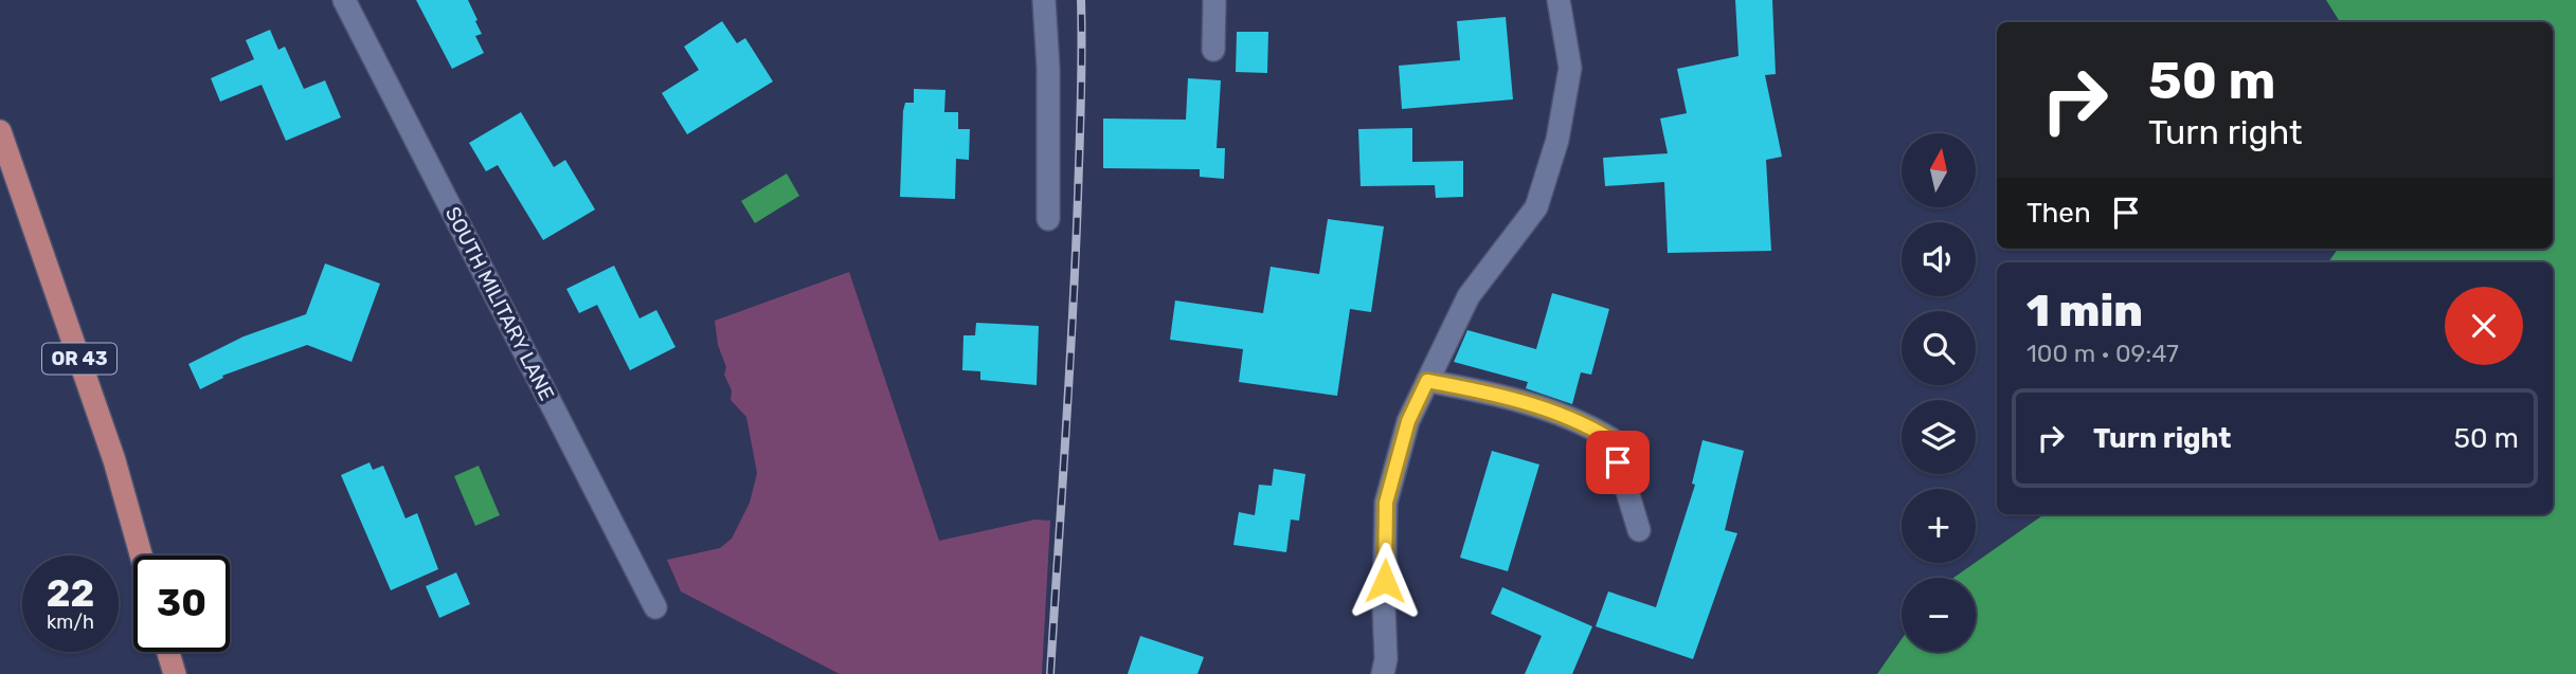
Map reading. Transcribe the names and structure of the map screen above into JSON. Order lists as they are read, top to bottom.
{
  "streets": {
    "main road": ["OR 43"],
    "street": ["SOUTH MILITARY LANE"]
  },
  "north": "top",
  "page": {
    "turn": ["50 m", "Turn right"],
    "map_buttons": ["+", "−"],
    "then": "Then",
    "heading": ["1 min", "100 m · 09:47"],
    "list": [
      {
        "name": "Turn right",
        "value": "50 m"
      }
    ],
    "speed": "22 km/h",
    "limit": "30"
  }
}
